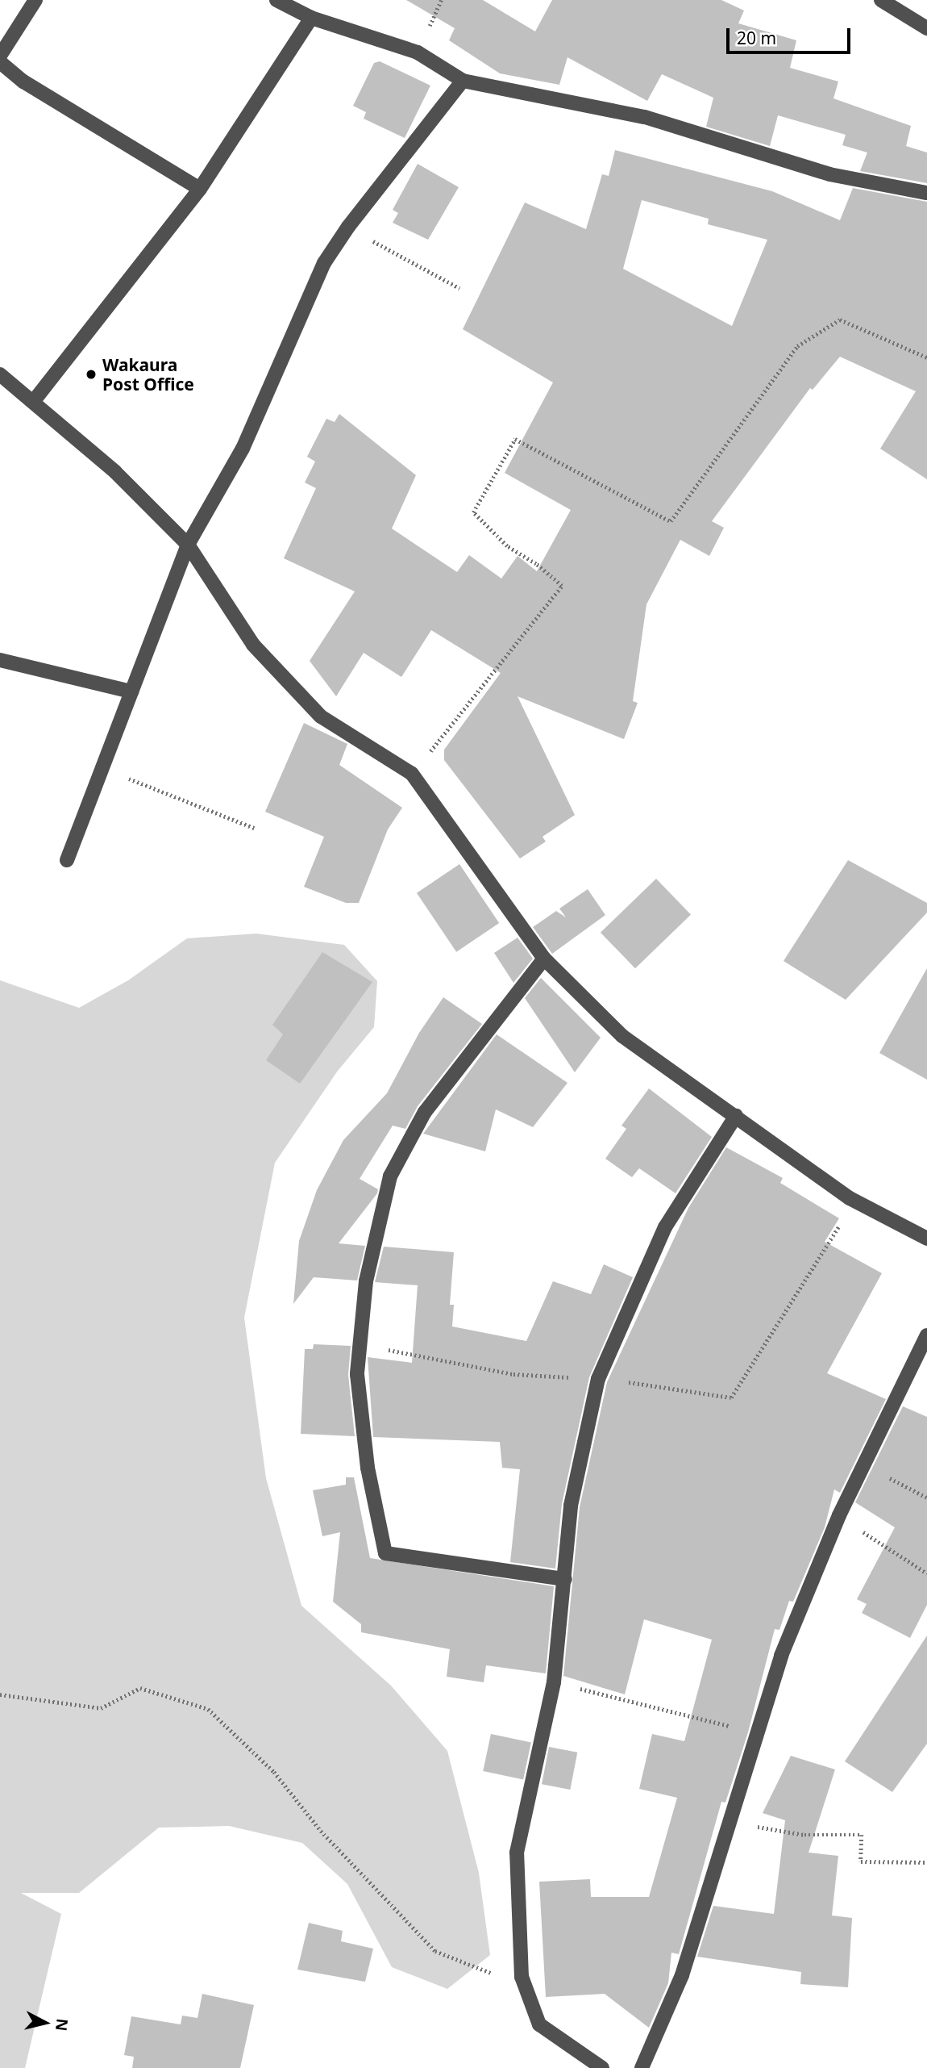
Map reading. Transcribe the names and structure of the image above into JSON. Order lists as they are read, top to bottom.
{
  "places": ["Wakaura Post Office"],
  "scale_bar": "20 m",
  "north": "right"
}
